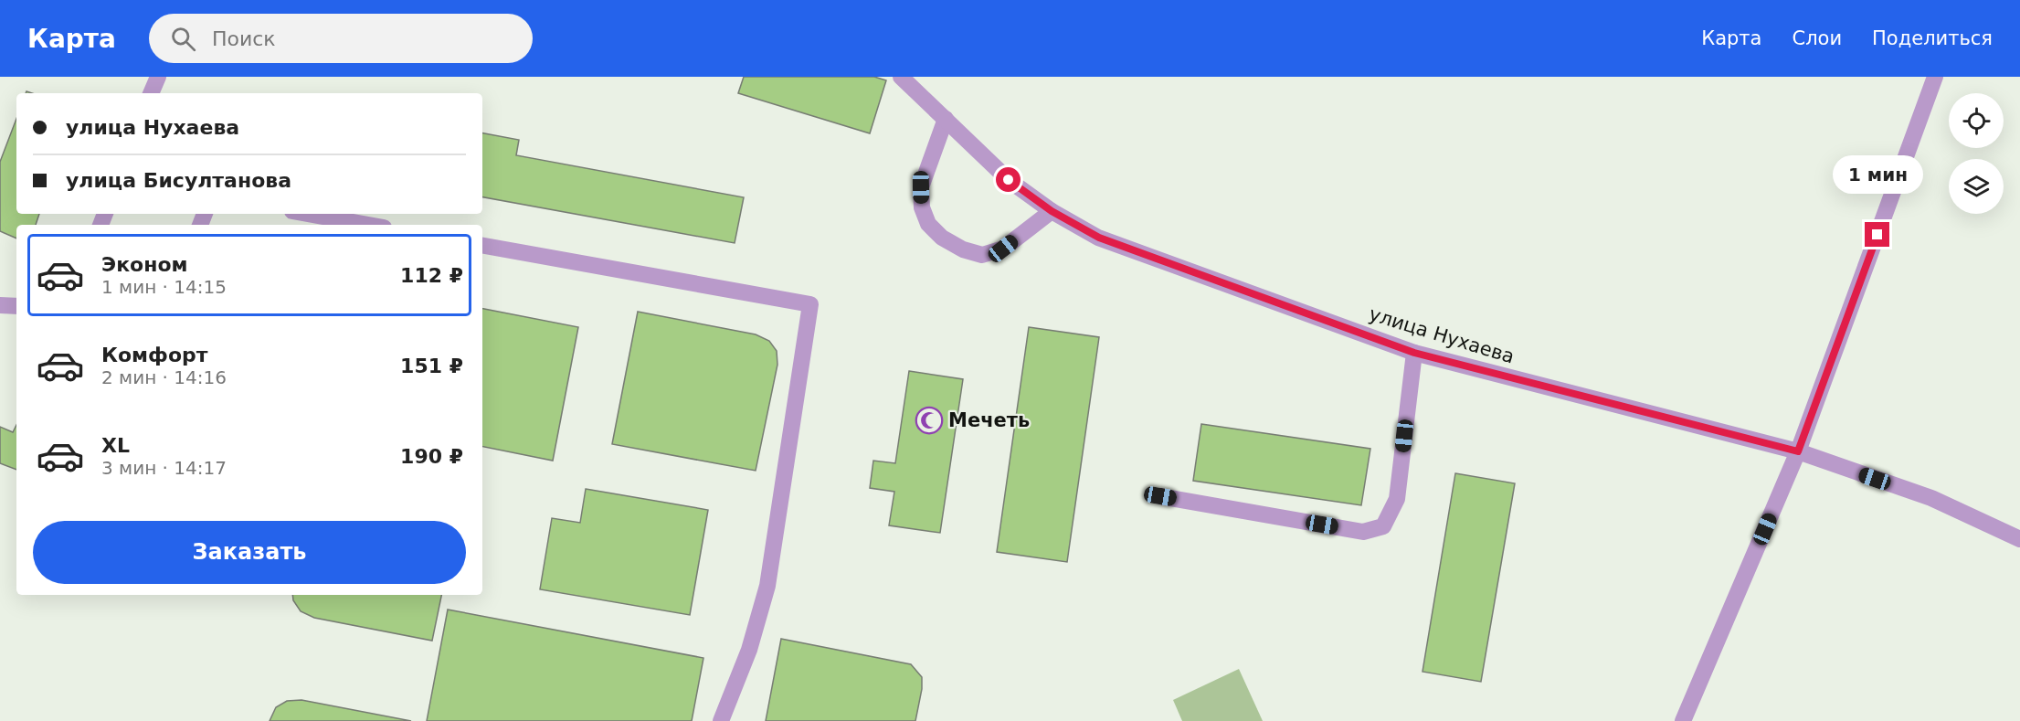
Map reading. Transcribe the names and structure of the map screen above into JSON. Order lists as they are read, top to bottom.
{
  "streets": {
    "street": ["улица Нухаева"]
  },
  "places": {
    "mosque": ["Мечеть"]
  },
  "page": {
    "header": "Карта",
    "search": "Поиск",
    "nav": ["Карта", "Слои", "Поделиться"],
    "banner": ["улица Нухаева", "улица Бисултанова"],
    "bubble": "1 мин",
    "list": [
      {
        "name": "Эконом",
        "note": "1 мин · 14:15",
        "value": "112 ₽"
      },
      {
        "name": "Комфорт",
        "note": "2 мин · 14:16",
        "value": "151 ₽"
      },
      {
        "name": "XL",
        "note": "3 мин · 14:17",
        "value": "190 ₽"
      }
    ],
    "buttons": "Заказать"
  }
}
